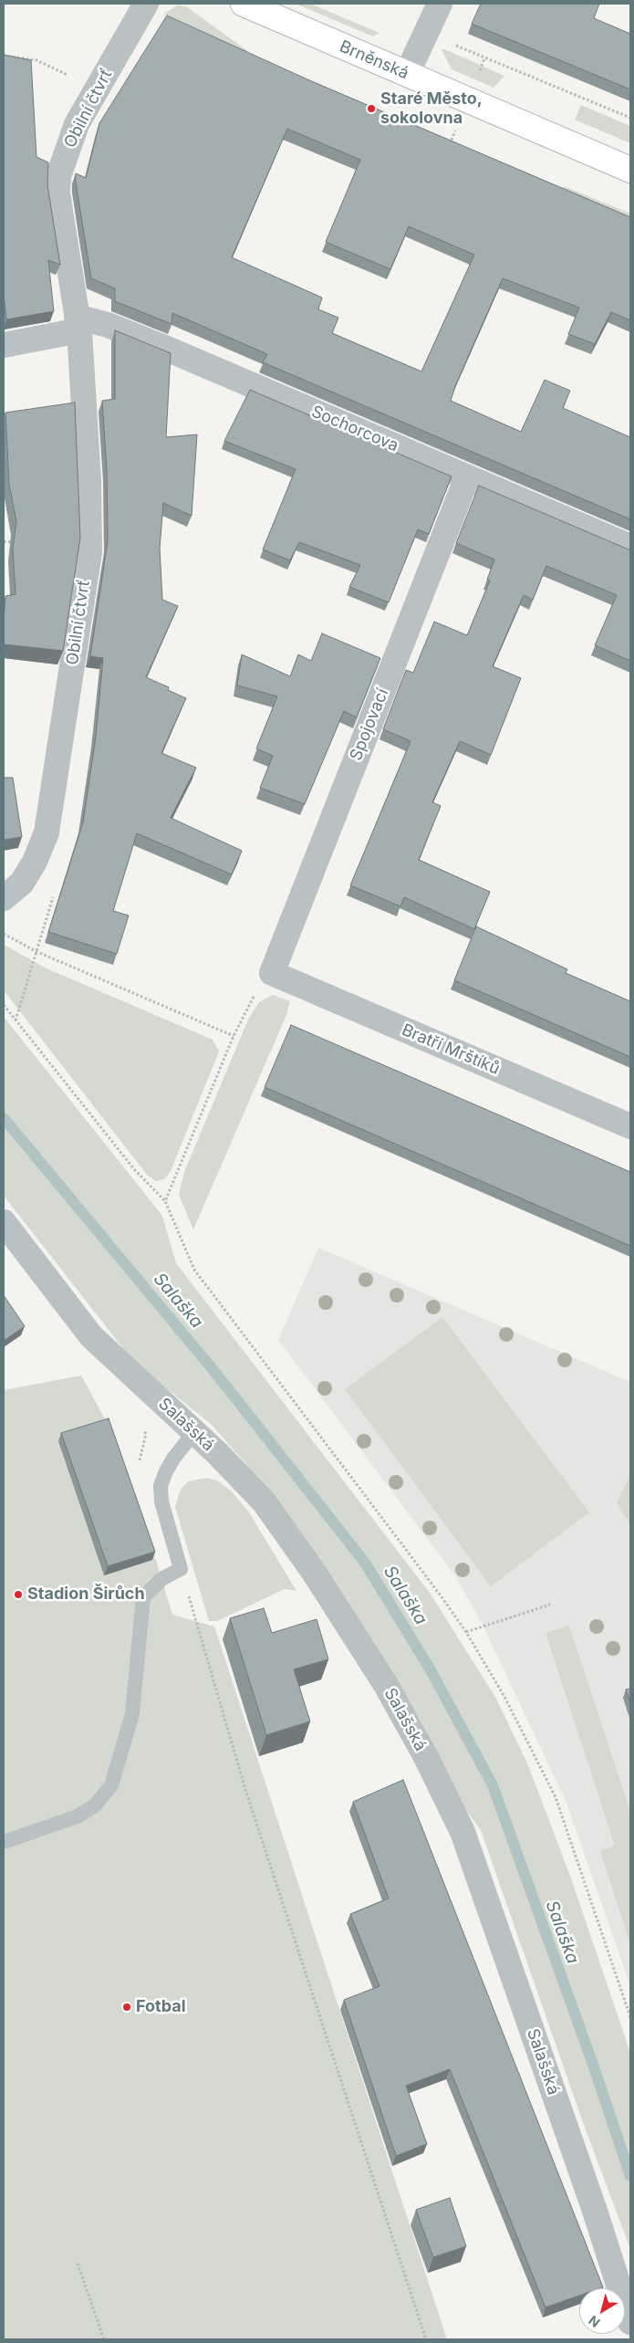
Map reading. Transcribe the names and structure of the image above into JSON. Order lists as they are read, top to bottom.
{
  "streets": {
    "main road": ["Brněnská"],
    "street": [
      "Obilní čtvrť",
      "Sochorcova",
      "Spojovací",
      "Bratří Mrštíků",
      "Salašská"
    ]
  },
  "crossings": [
    ["Obilní čtvrť", "Sochorcova"],
    ["Sochorcova", "Spojovací"],
    ["Spojovací", "Bratří Mrštíků"]
  ],
  "water": ["Salaška"],
  "places": ["Staré Město, sokolovna", "Stadion Širůch", "Fotbal"],
  "north": "bottom left"
}
